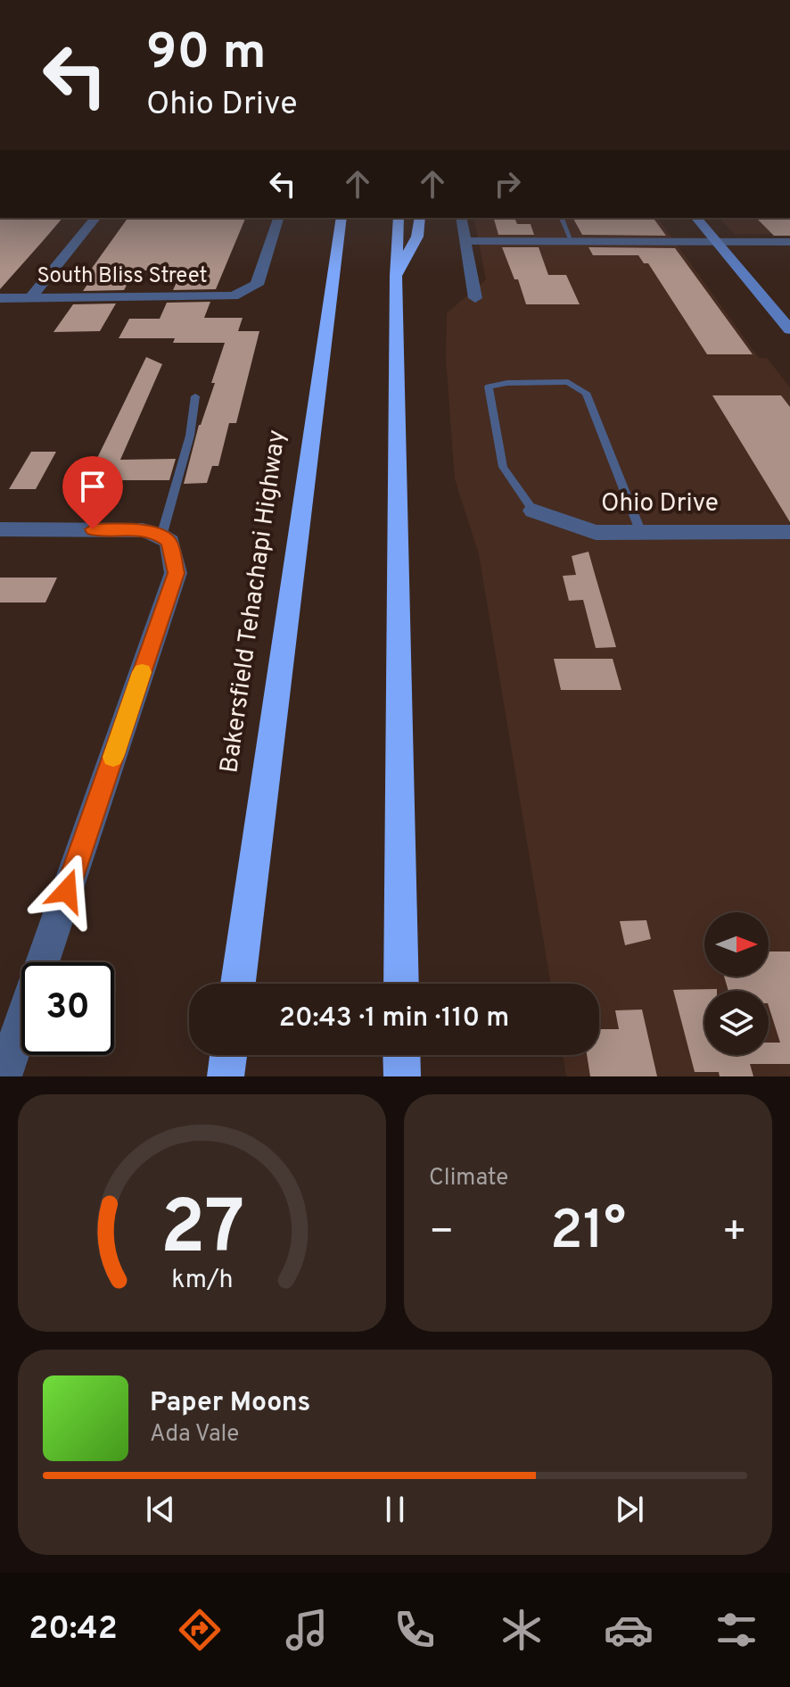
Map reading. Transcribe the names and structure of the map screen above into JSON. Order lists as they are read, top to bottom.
{
  "streets": {
    "highway": ["Bakersfield Tehachapi Highway"],
    "street": ["South Bliss Street", "Ohio Drive"]
  },
  "north": "right",
  "page": {
    "turn": ["90 m", "Ohio Drive"],
    "limit": "30",
    "trip": "20:43 · 1 min · 110 m",
    "tile": "Climate",
    "heat": ["−", "21°", "+"],
    "song": ["Paper Moons", "Ada Vale"],
    "tabs": "20:42",
    "gauge": ["27", "km/h"]
  }
}
